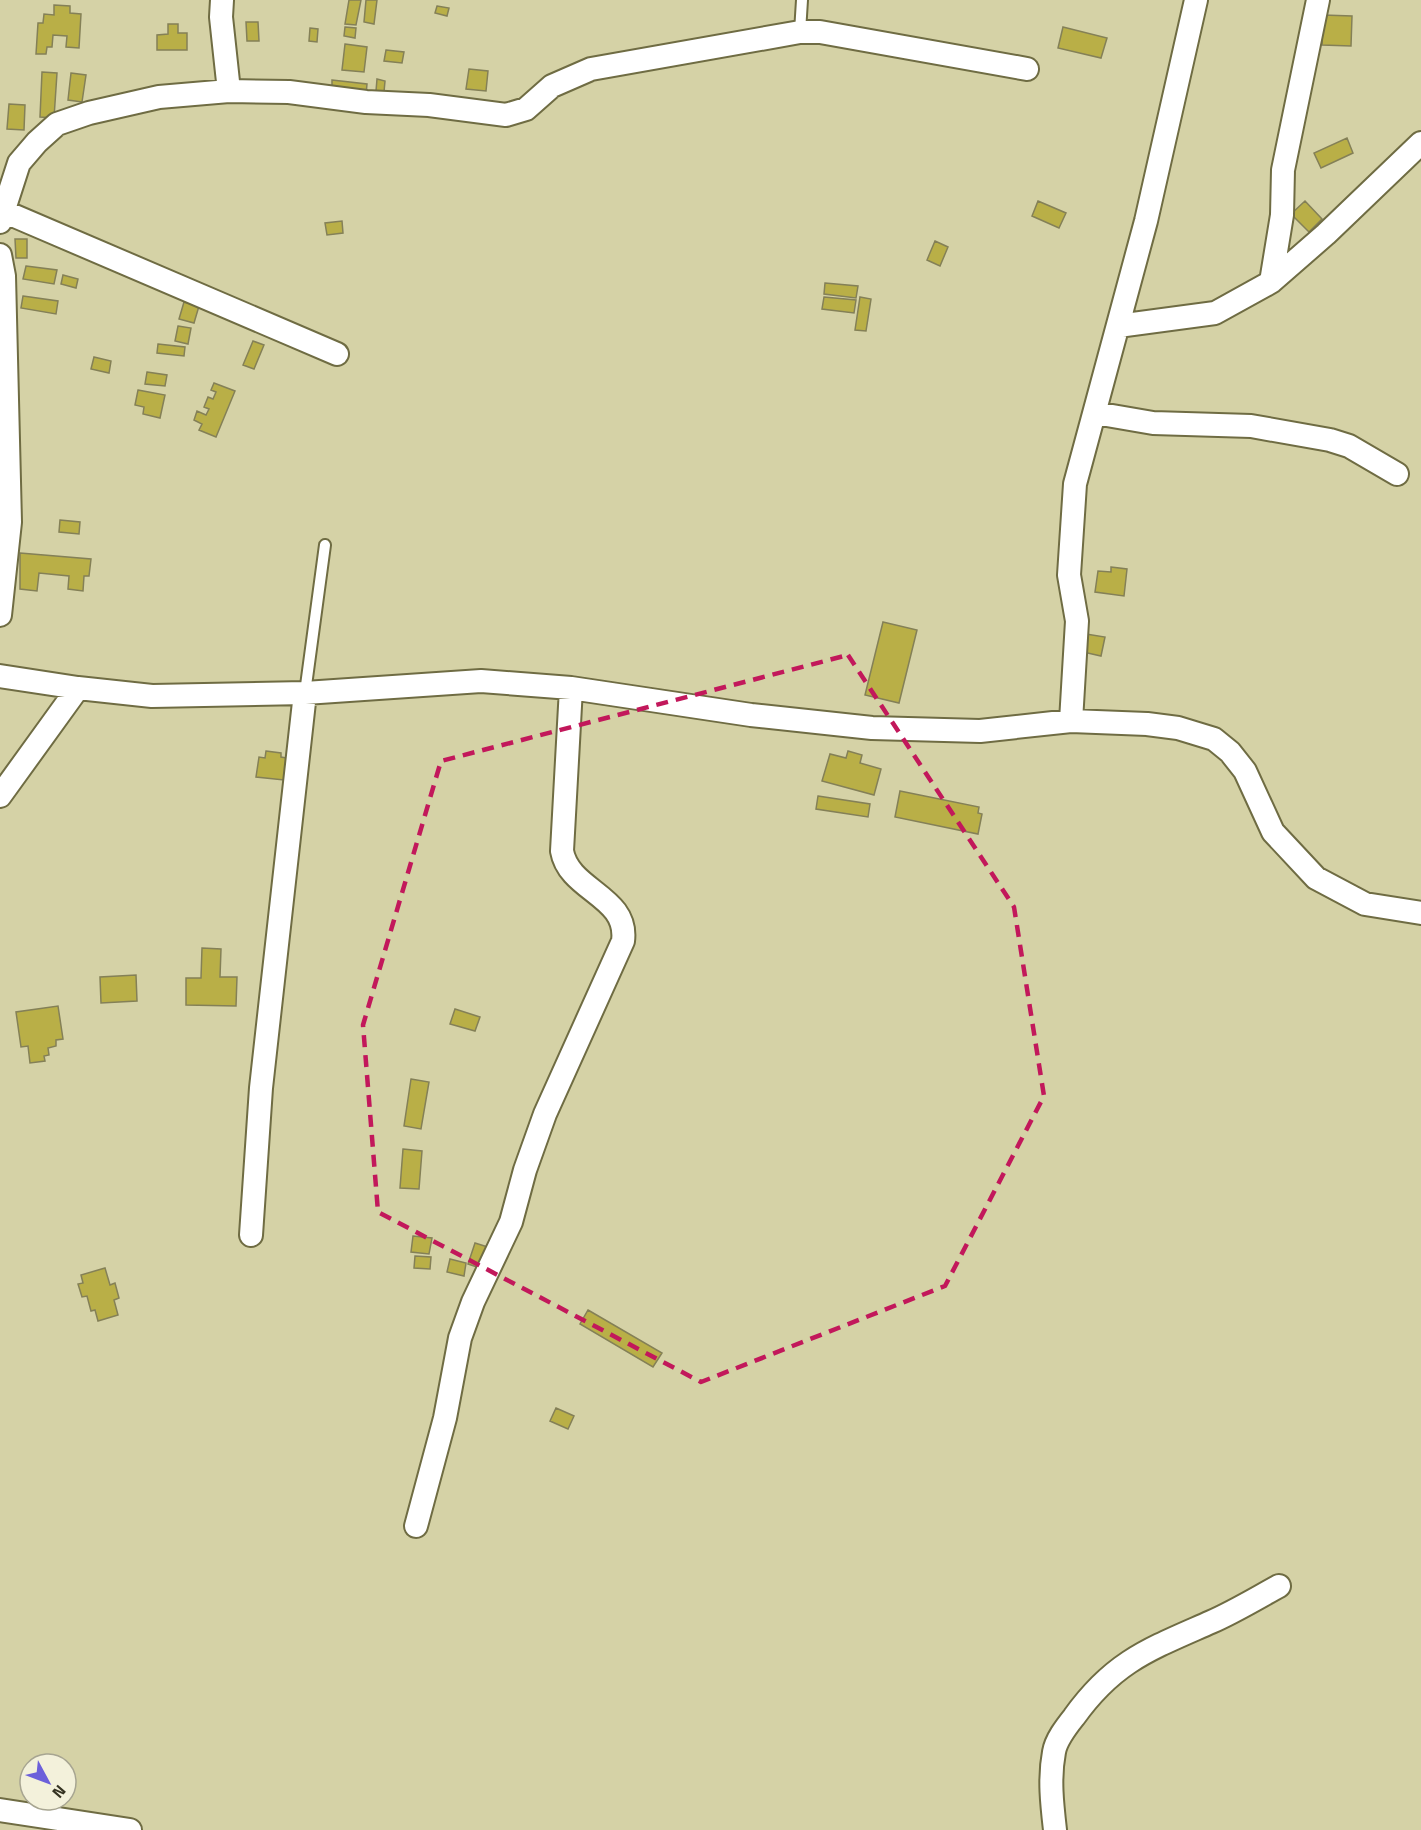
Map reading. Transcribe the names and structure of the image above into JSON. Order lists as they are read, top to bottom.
{
  "north": "bottom right"
}
